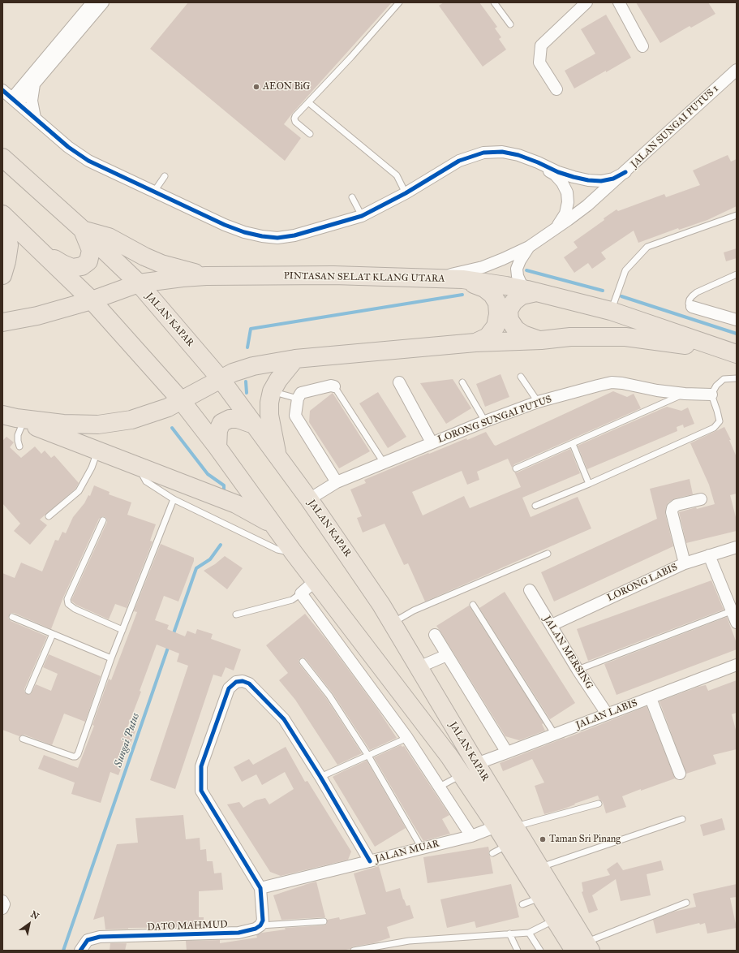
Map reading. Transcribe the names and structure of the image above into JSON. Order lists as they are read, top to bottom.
{
  "streets": {
    "highway": ["PINTASAN SELAT KLANG UTARA", "JALAN KAPAR"],
    "street": [
      "JALAN SUNGAI PUTUS 1",
      "LORONG SUNGAI PUTUS",
      "LORONG LABIS",
      "JALAN MERSING",
      "JALAN LABIS",
      "JALAN MUAR",
      "DATO MAHMUD"
    ]
  },
  "crossings": [
    ["JALAN SUNGAI PUTUS 1", "PINTASAN SELAT KLANG UTARA"],
    ["PINTASAN SELAT KLANG UTARA", "JALAN KAPAR"],
    ["JALAN KAPAR", "LORONG SUNGAI PUTUS"],
    ["JALAN KAPAR", "JALAN LABIS"],
    ["JALAN KAPAR", "JALAN MUAR"],
    ["LORONG LABIS", "JALAN MERSING"],
    ["JALAN MERSING", "JALAN LABIS"]
  ],
  "water": ["Sungai Putus"],
  "places": ["AEON BiG", "Taman Sri Pinang"],
  "north": "top right"
}
